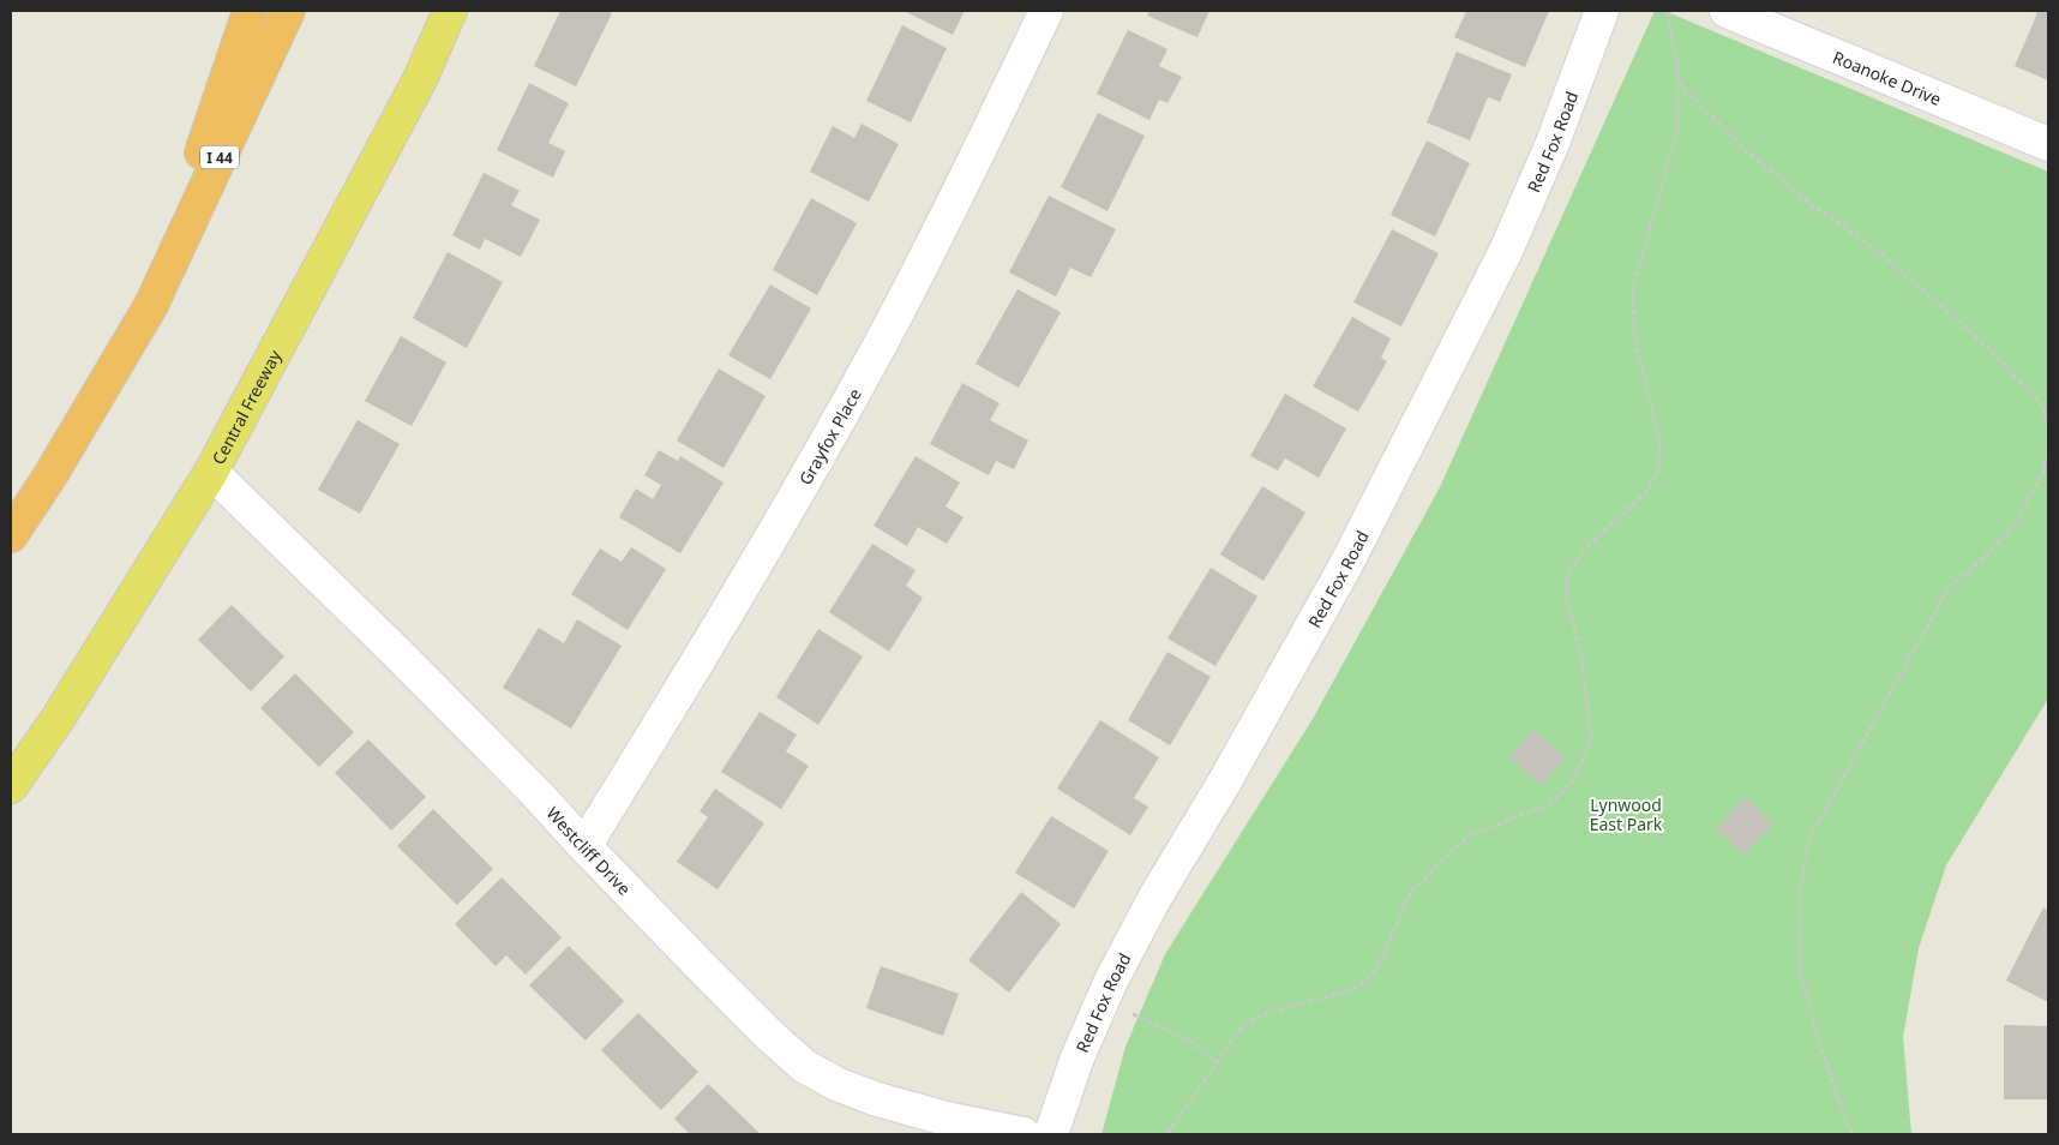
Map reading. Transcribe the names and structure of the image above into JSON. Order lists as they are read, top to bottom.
{
  "streets": {
    "highway": ["I 44"],
    "main road": ["Central Freeway"],
    "street": [
      "Roanoke Drive",
      "Red Fox Road",
      "Grayfox Place",
      "Westcliff Drive"
    ]
  },
  "crossings": [
    ["Central Freeway", "Westcliff Drive"],
    ["Grayfox Place", "Westcliff Drive"]
  ],
  "parks": ["Lynwood East Park"]
}
